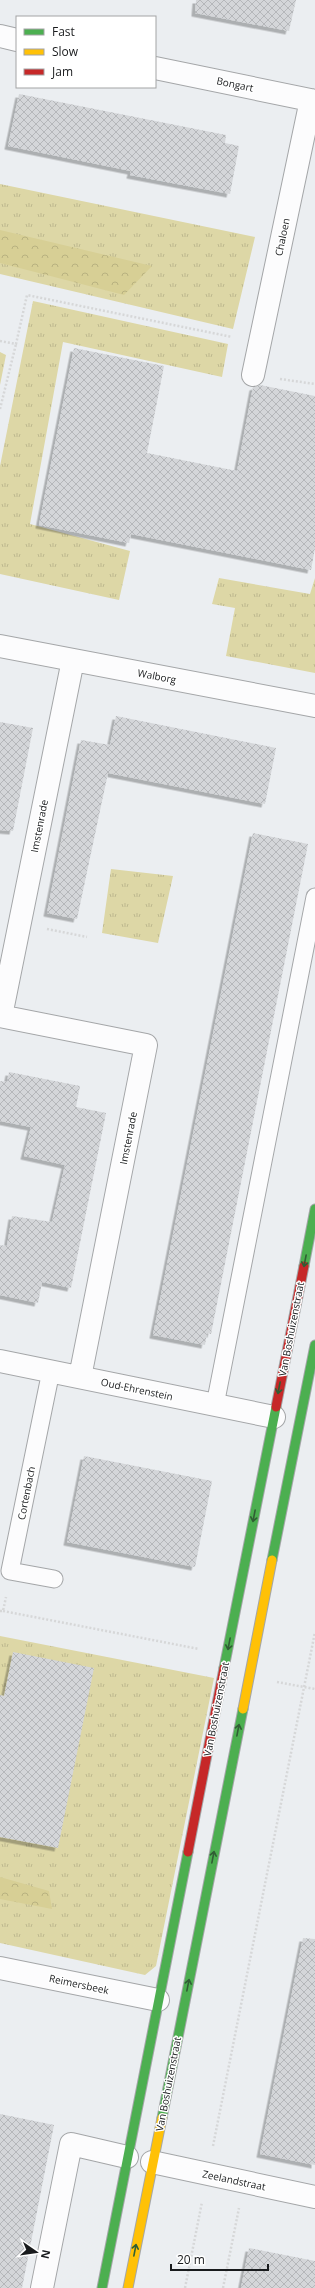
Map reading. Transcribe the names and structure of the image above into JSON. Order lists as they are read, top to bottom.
{
  "streets": {
    "street": [
      "Bongart",
      "Chaloen",
      "Walborg",
      "Imstenrade",
      "Van Boshuizenstraat",
      "Oud-Ehrenstein",
      "Reimersbeek",
      "Zeelandstraat"
    ],
    "lane": ["Cortenbach"]
  },
  "crossings": [
    ["Bongart", "Chaloen"],
    ["Walborg", "Imstenrade"],
    ["Imstenrade", "Oud-Ehrenstein"],
    ["Van Boshuizenstraat", "Oud-Ehrenstein"],
    ["Van Boshuizenstraat", "Reimersbeek"],
    ["Van Boshuizenstraat", "Zeelandstraat"],
    ["Oud-Ehrenstein", "Cortenbach"]
  ],
  "legend": ["Fast", "Slow", "Jam"],
  "scale_bar": "20 m",
  "north": "right"
}
